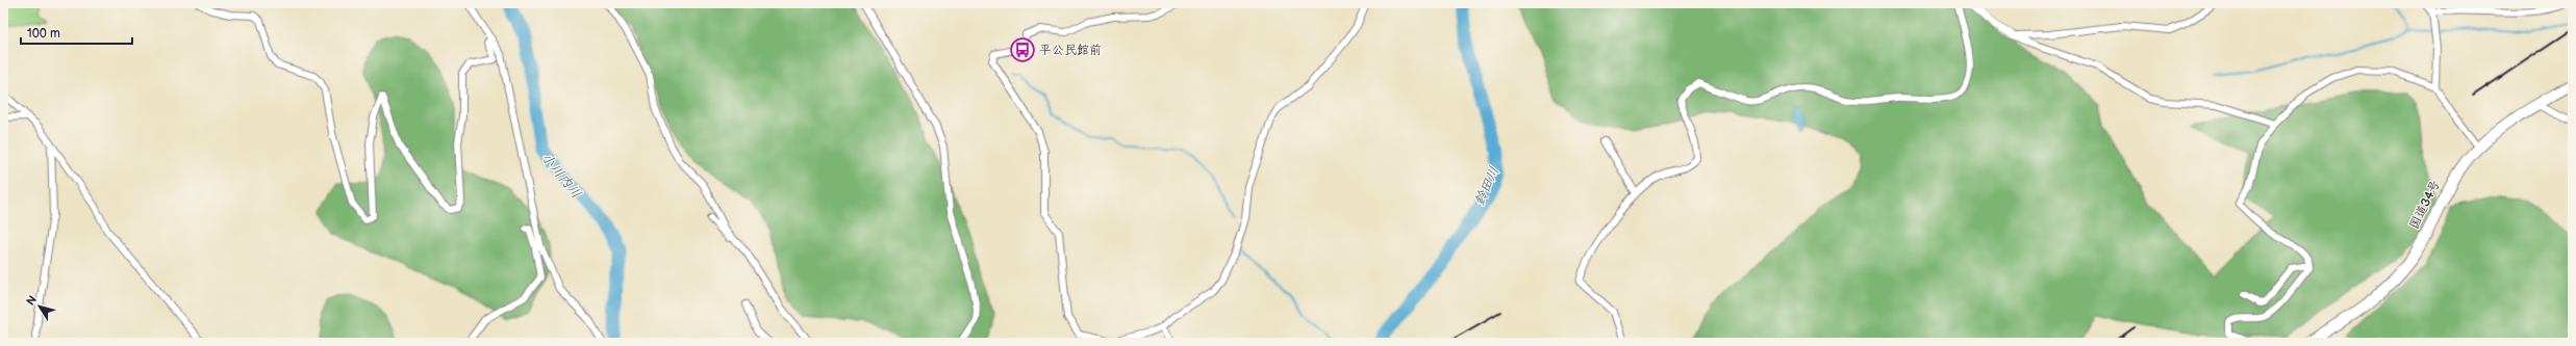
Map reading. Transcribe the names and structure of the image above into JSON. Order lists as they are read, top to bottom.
{
  "streets": {
    "highway": ["国道34号"]
  },
  "water": ["小川内川", "鈴田川"],
  "places": {
    "bus stop": ["平公民館前"]
  },
  "scale_bar": "100 m",
  "north": "top left"
}
